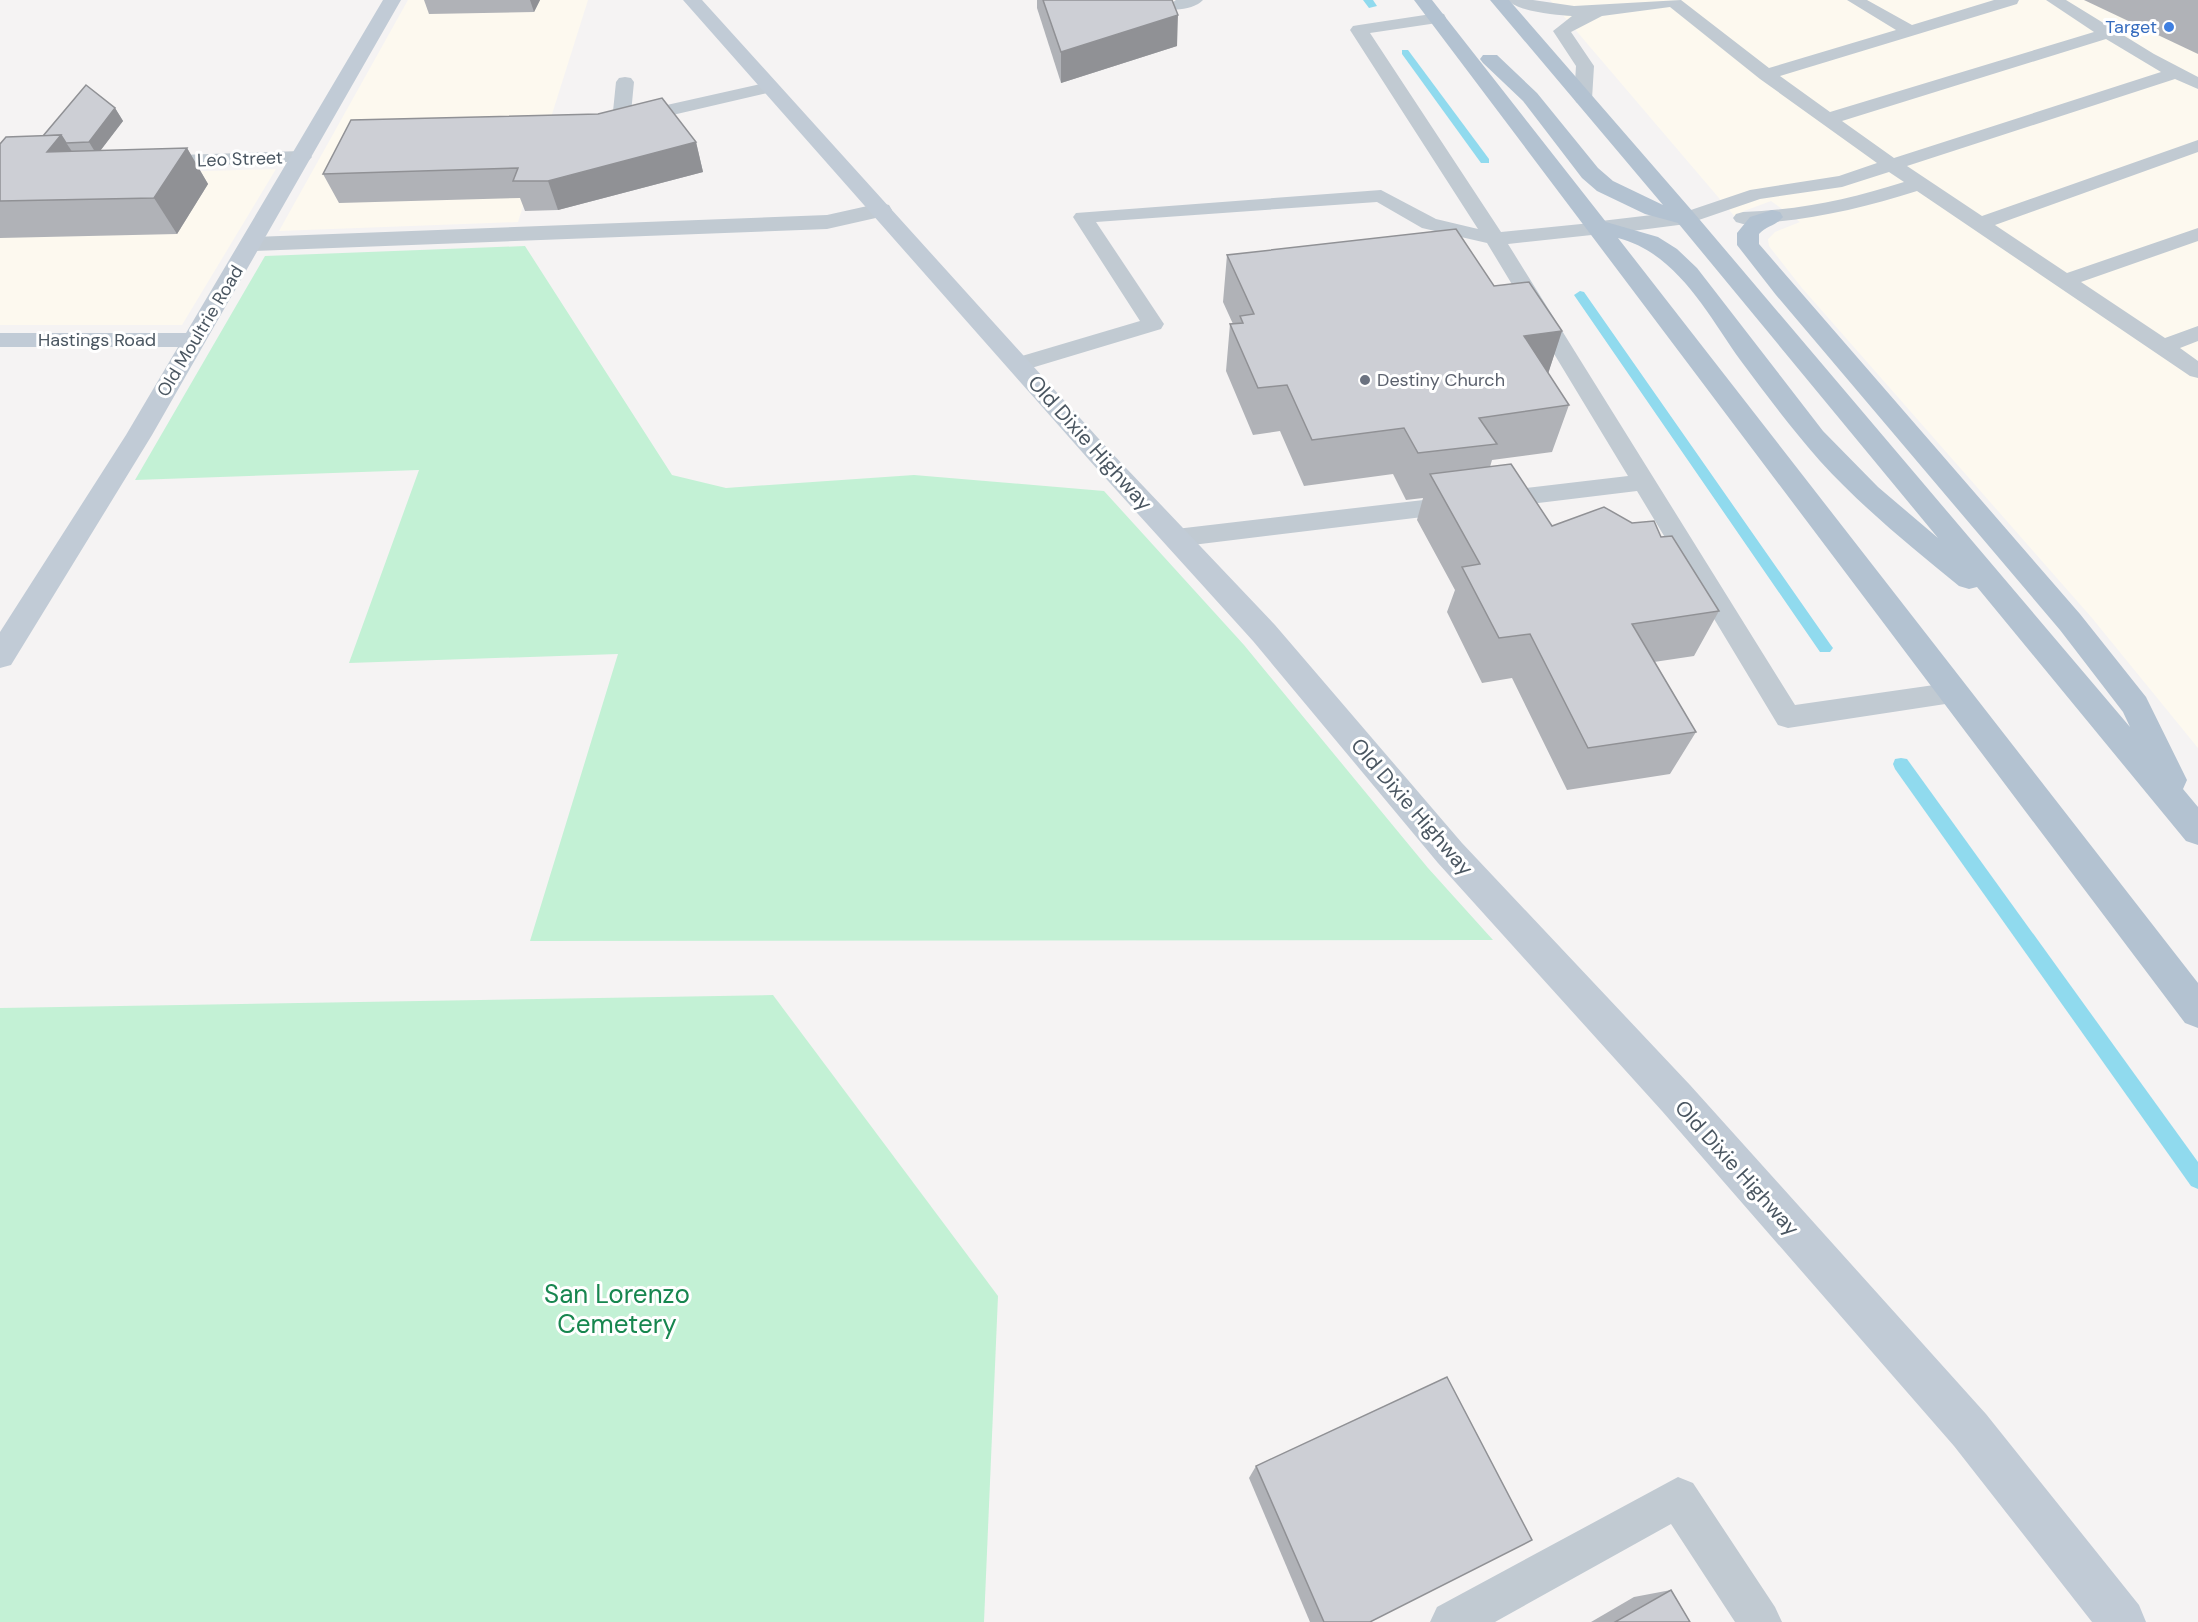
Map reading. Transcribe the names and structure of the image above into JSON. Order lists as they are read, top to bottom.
{
  "streets": {
    "street": [
      "Leo Street",
      "Old Moultrie Road",
      "Hastings Road",
      "Old Dixie Highway"
    ]
  },
  "crossings": [
    ["Leo Street", "Old Moultrie Road"],
    ["Old Moultrie Road", "Hastings Road"]
  ],
  "parks": ["San Lorenzo Cemetery"],
  "places": ["Target", "Destiny Church"]
}
